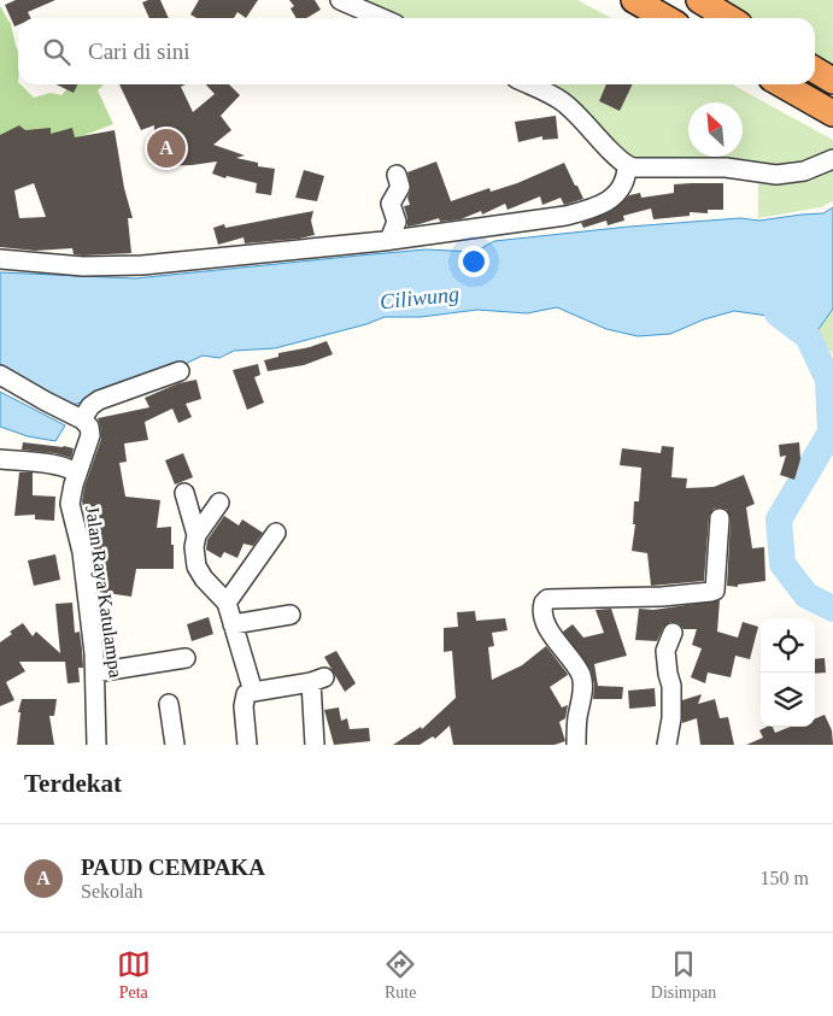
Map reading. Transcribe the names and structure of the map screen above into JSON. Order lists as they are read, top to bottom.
{
  "streets": {
    "street": ["Jalan Raya Katulampa"]
  },
  "water": ["Ciliwung"],
  "north": "top left",
  "page": {
    "search": "Cari di sini",
    "pins": "A",
    "heading": "Terdekat",
    "list": [
      {
        "mark": "A",
        "name": "PAUD CEMPAKA",
        "note": "Sekolah",
        "value": "150 m"
      }
    ],
    "nav": ["Peta", "Rute", "Disimpan"]
  }
}
